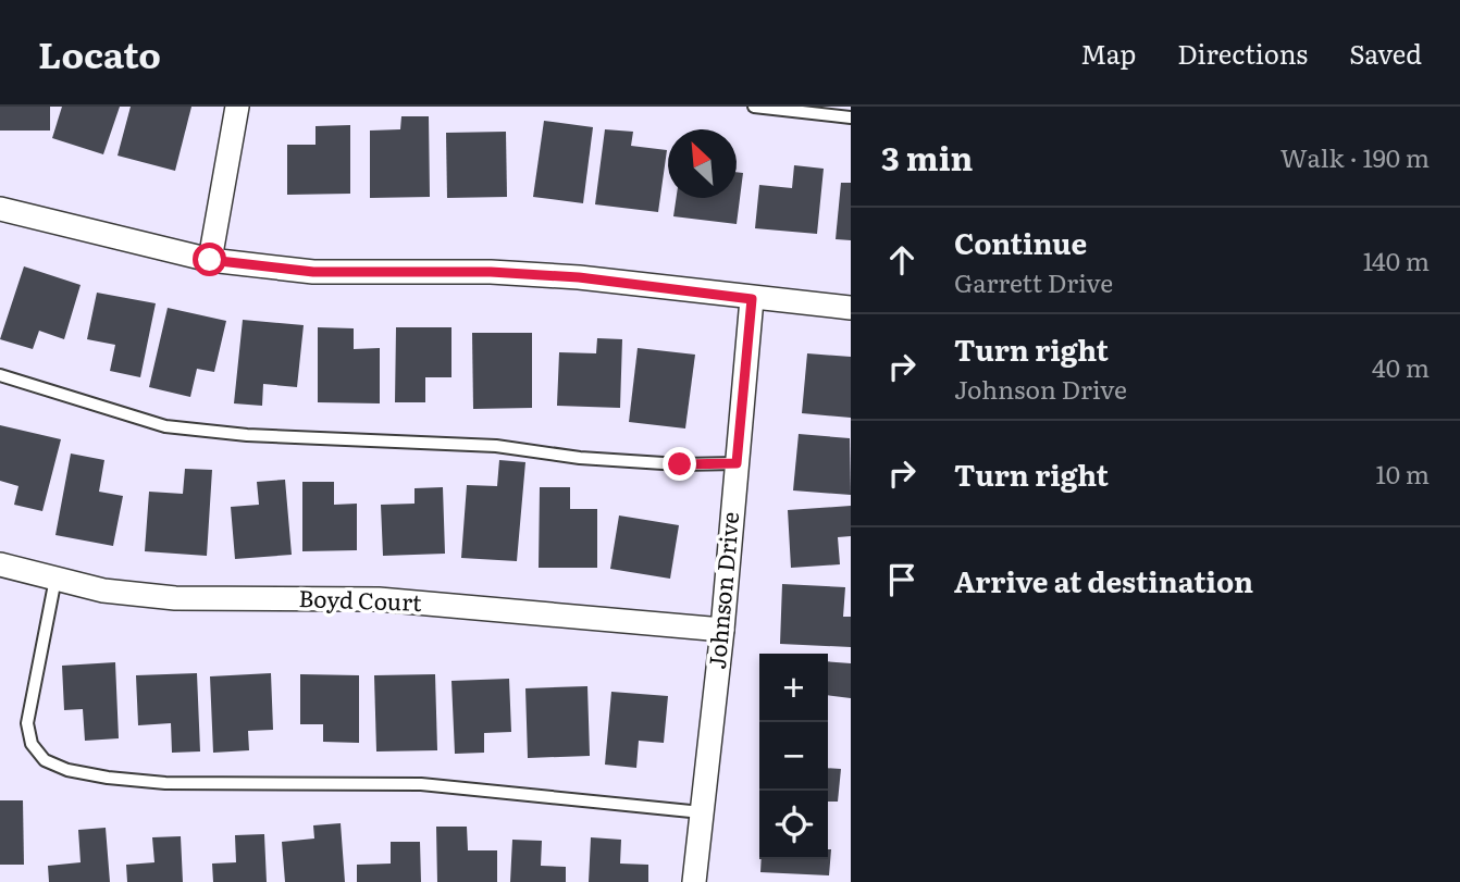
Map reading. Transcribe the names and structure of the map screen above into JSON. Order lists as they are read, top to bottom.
{
  "streets": {
    "street": ["Johnson Drive", "Boyd Court"]
  },
  "crossings": [
    ["Johnson Drive", "Boyd Court"]
  ],
  "north": "top left",
  "page": {
    "header": "Locato",
    "nav": ["Map", "Directions", "Saved"],
    "heading": ["3 min", "Walk · 190 m"],
    "list": [
      ["Continue", "Garrett Drive", "140 m"],
      ["Turn right", "Johnson Drive", "40 m"],
      ["Turn right", "10 m"],
      "Arrive at destination"
    ],
    "map_buttons": ["+", "−"]
  }
}
